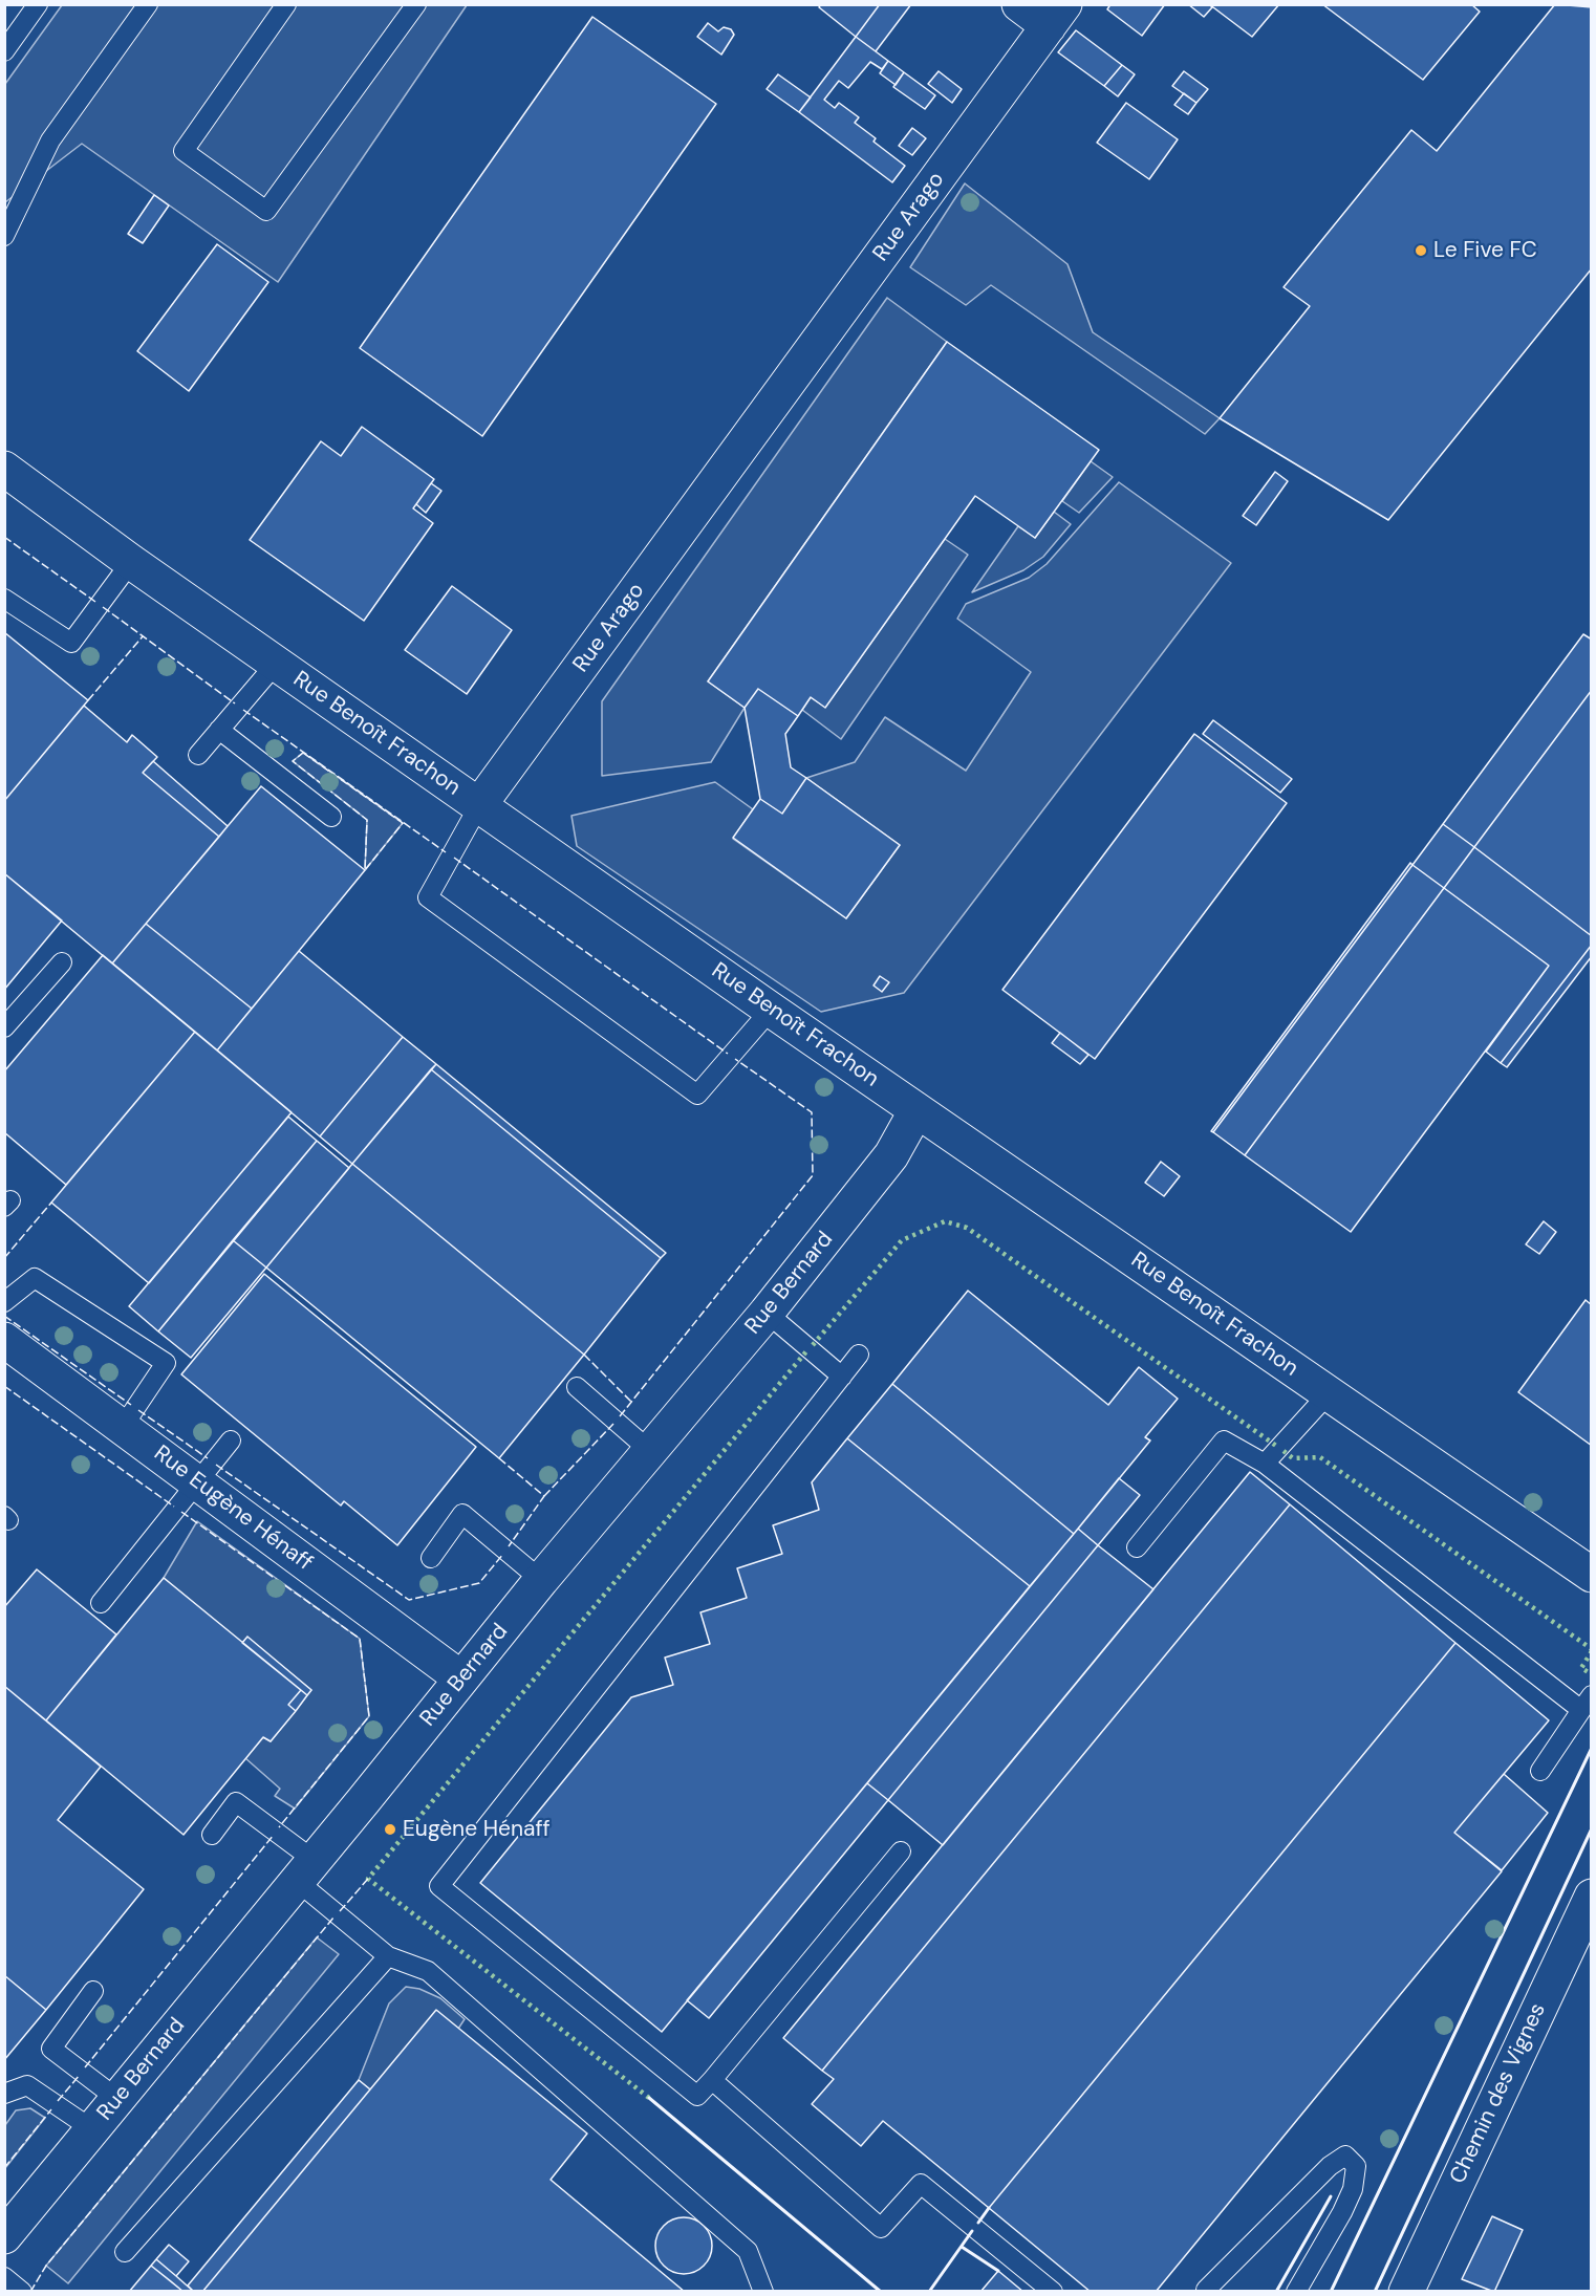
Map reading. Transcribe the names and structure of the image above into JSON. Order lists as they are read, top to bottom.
{
  "streets": {
    "street": [
      "Rue Arago",
      "Rue Benoît Frachon",
      "Rue Bernard",
      "Rue Eugène Hénaff",
      "Chemin des Vignes"
    ]
  },
  "crossings": [
    ["Rue Arago", "Rue Benoît Frachon"],
    ["Rue Benoît Frachon", "Rue Bernard"],
    ["Rue Bernard", "Rue Eugène Hénaff"]
  ],
  "places": ["Le Five FC", "Eugène Hénaff"]
}
